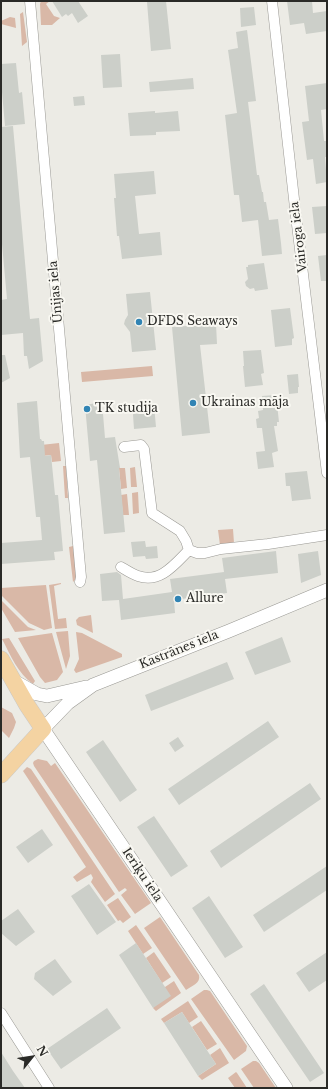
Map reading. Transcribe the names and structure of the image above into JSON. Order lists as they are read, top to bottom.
{
  "streets": {
    "main road": ["Ieriķu iela"],
    "street": ["Vairoga iela", "Ūnijas iela", "Kastrānes iela"]
  },
  "crossings": [
    ["Kastrānes iela", "Ieriķu iela"]
  ],
  "places": [
    "DFDS Seaways",
    "Ukrainas māja",
    "TK studija",
    "Allure"
  ],
  "north": "top right"
}
